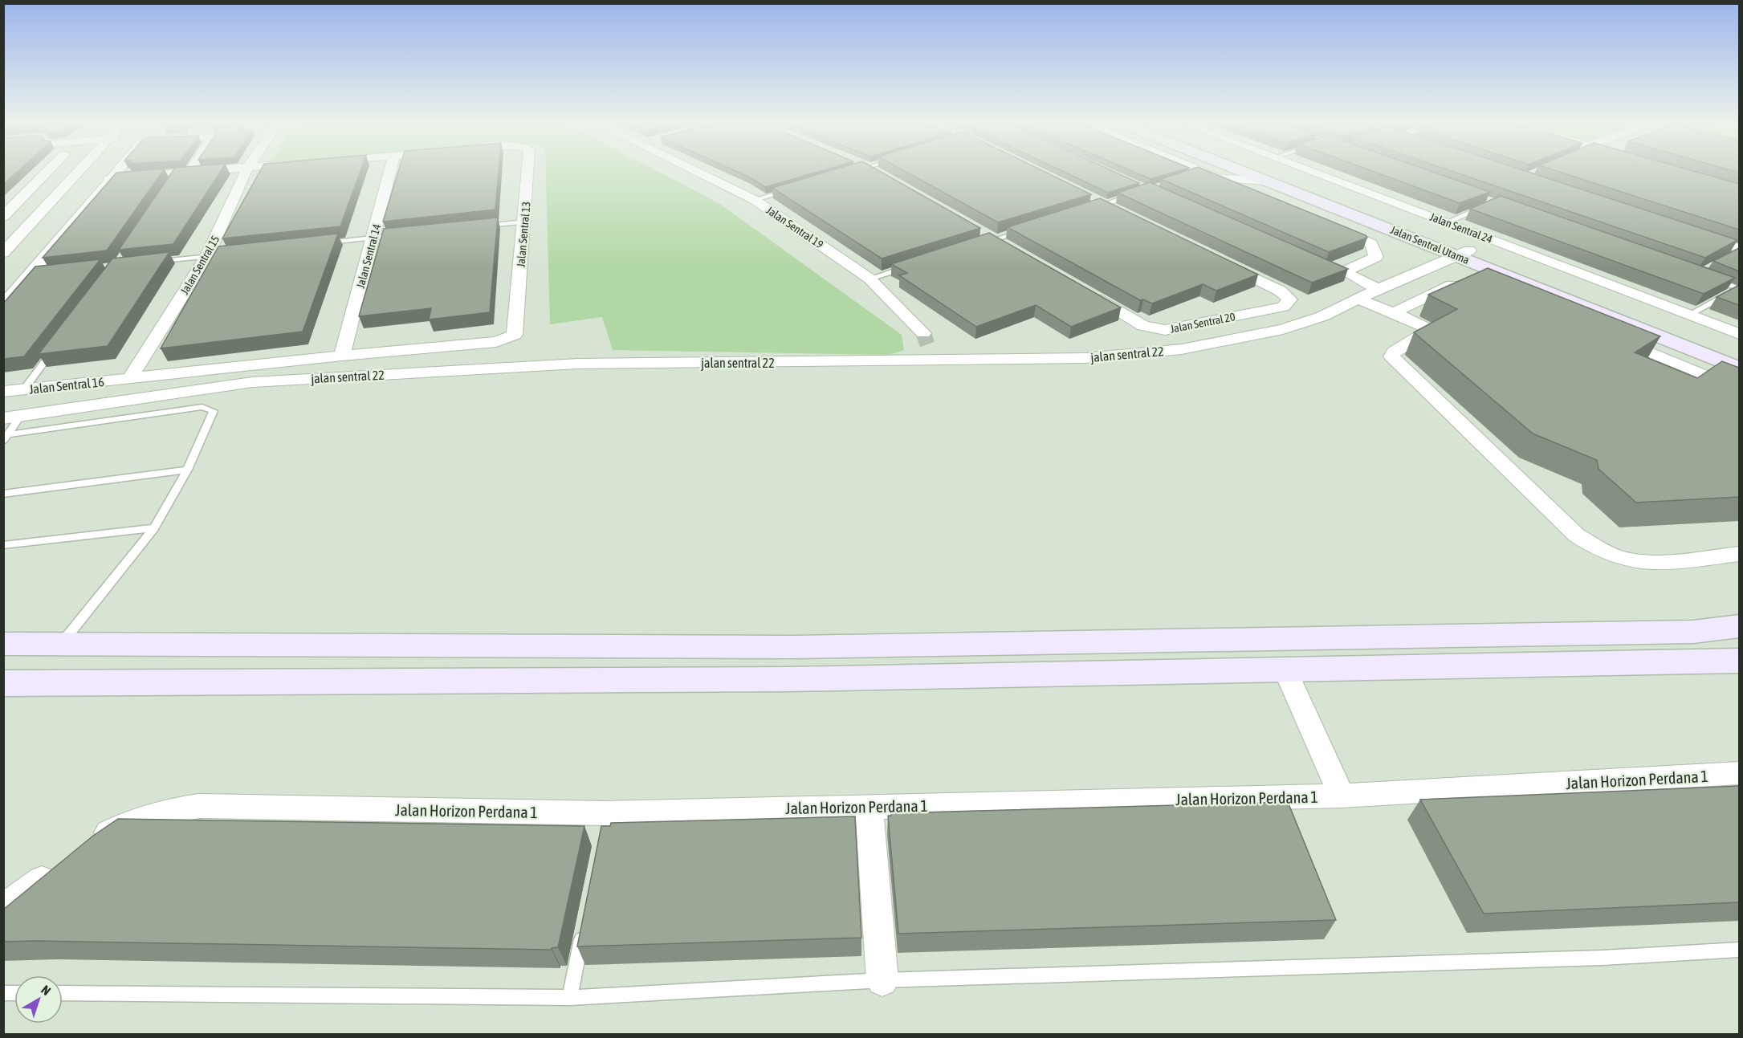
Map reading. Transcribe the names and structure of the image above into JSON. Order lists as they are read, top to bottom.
{
  "streets": {
    "main road": ["Jalan Sentral Utama"],
    "street": [
      "Jalan Sentral 19",
      "Jalan Sentral 24",
      "Jalan Sentral 13",
      "Jalan Sentral 14",
      "Jalan Sentral 15",
      "Jalan Sentral 20",
      "jalan sentral 22",
      "Jalan Sentral 16",
      "Jalan Horizon Perdana 1"
    ]
  },
  "crossings": [
    ["Jalan Sentral 19", "jalan sentral 22"],
    ["Jalan Sentral 13", "Jalan Sentral 16"],
    ["Jalan Sentral Utama", "jalan sentral 22"],
    ["Jalan Sentral 14", "Jalan Sentral 16"],
    ["Jalan Sentral 15", "Jalan Sentral 16"]
  ],
  "north": "top right"
}
